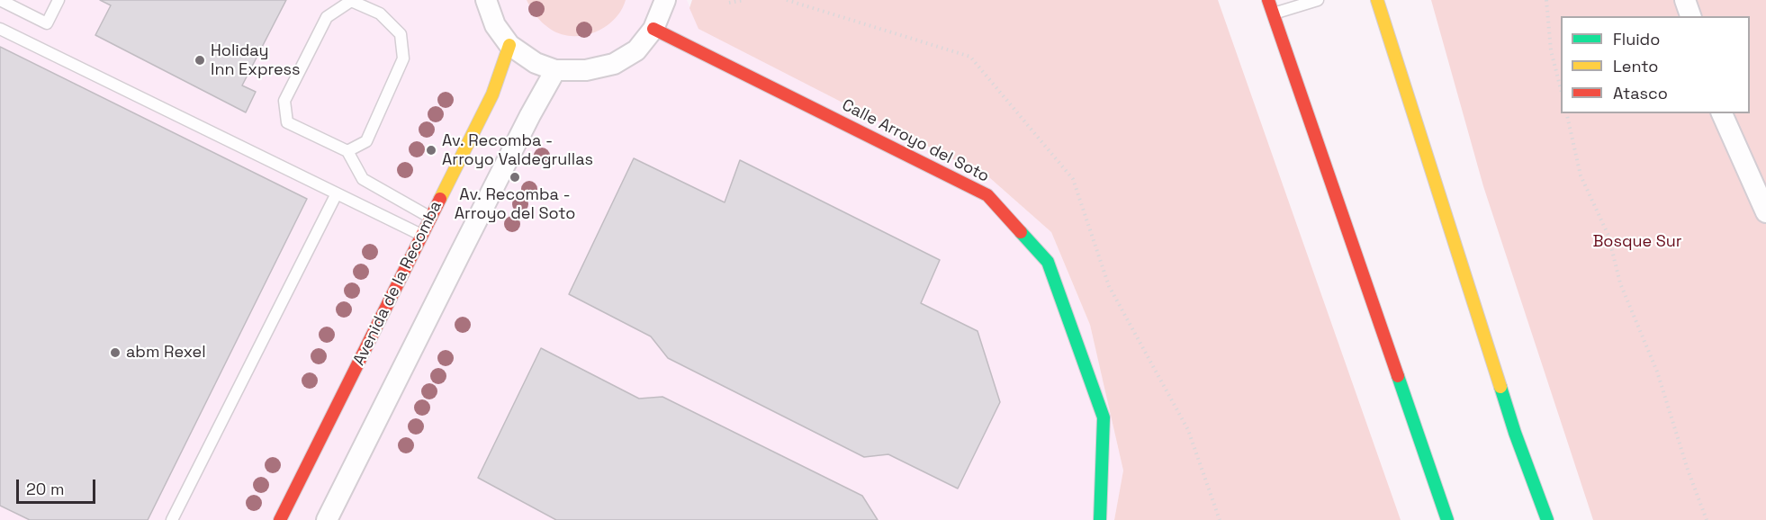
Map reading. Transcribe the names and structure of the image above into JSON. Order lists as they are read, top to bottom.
{
  "streets": {
    "main road": ["Calle Arroyo del Soto", "Avenida de la Recomba"]
  },
  "parks": ["Bosque Sur"],
  "places": [
    "Holiday Inn Express",
    "Av. Recomba - Arroyo Valdegrullas",
    "Av. Recomba - Arroyo del Soto",
    "abm Rexel"
  ],
  "legend": ["Fluido", "Lento", "Atasco"],
  "scale_bar": "20 m"
}
